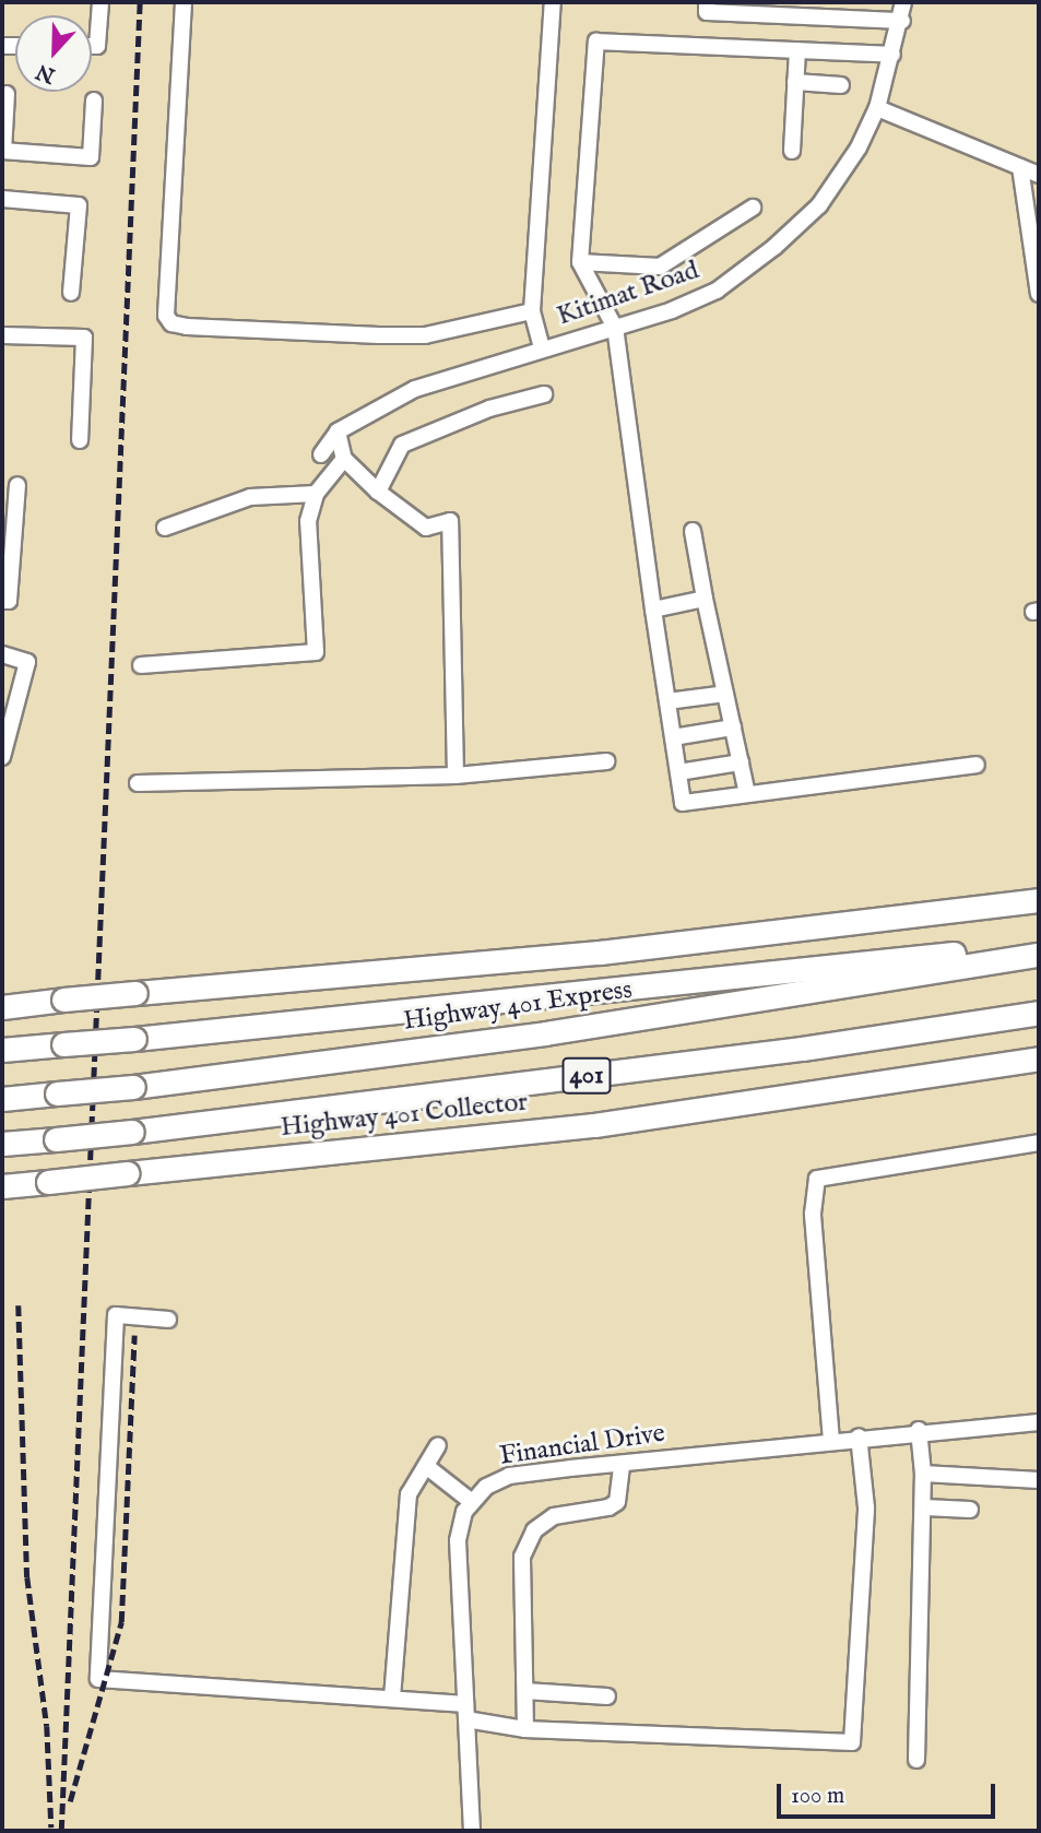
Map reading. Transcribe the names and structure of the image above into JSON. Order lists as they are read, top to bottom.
{
  "streets": {
    "highway": ["Highway 401 Express", "401", "Highway 401 Collector"],
    "street": ["Kitimat Road", "Financial Drive"]
  },
  "scale_bar": "100 m",
  "north": "bottom"
}
